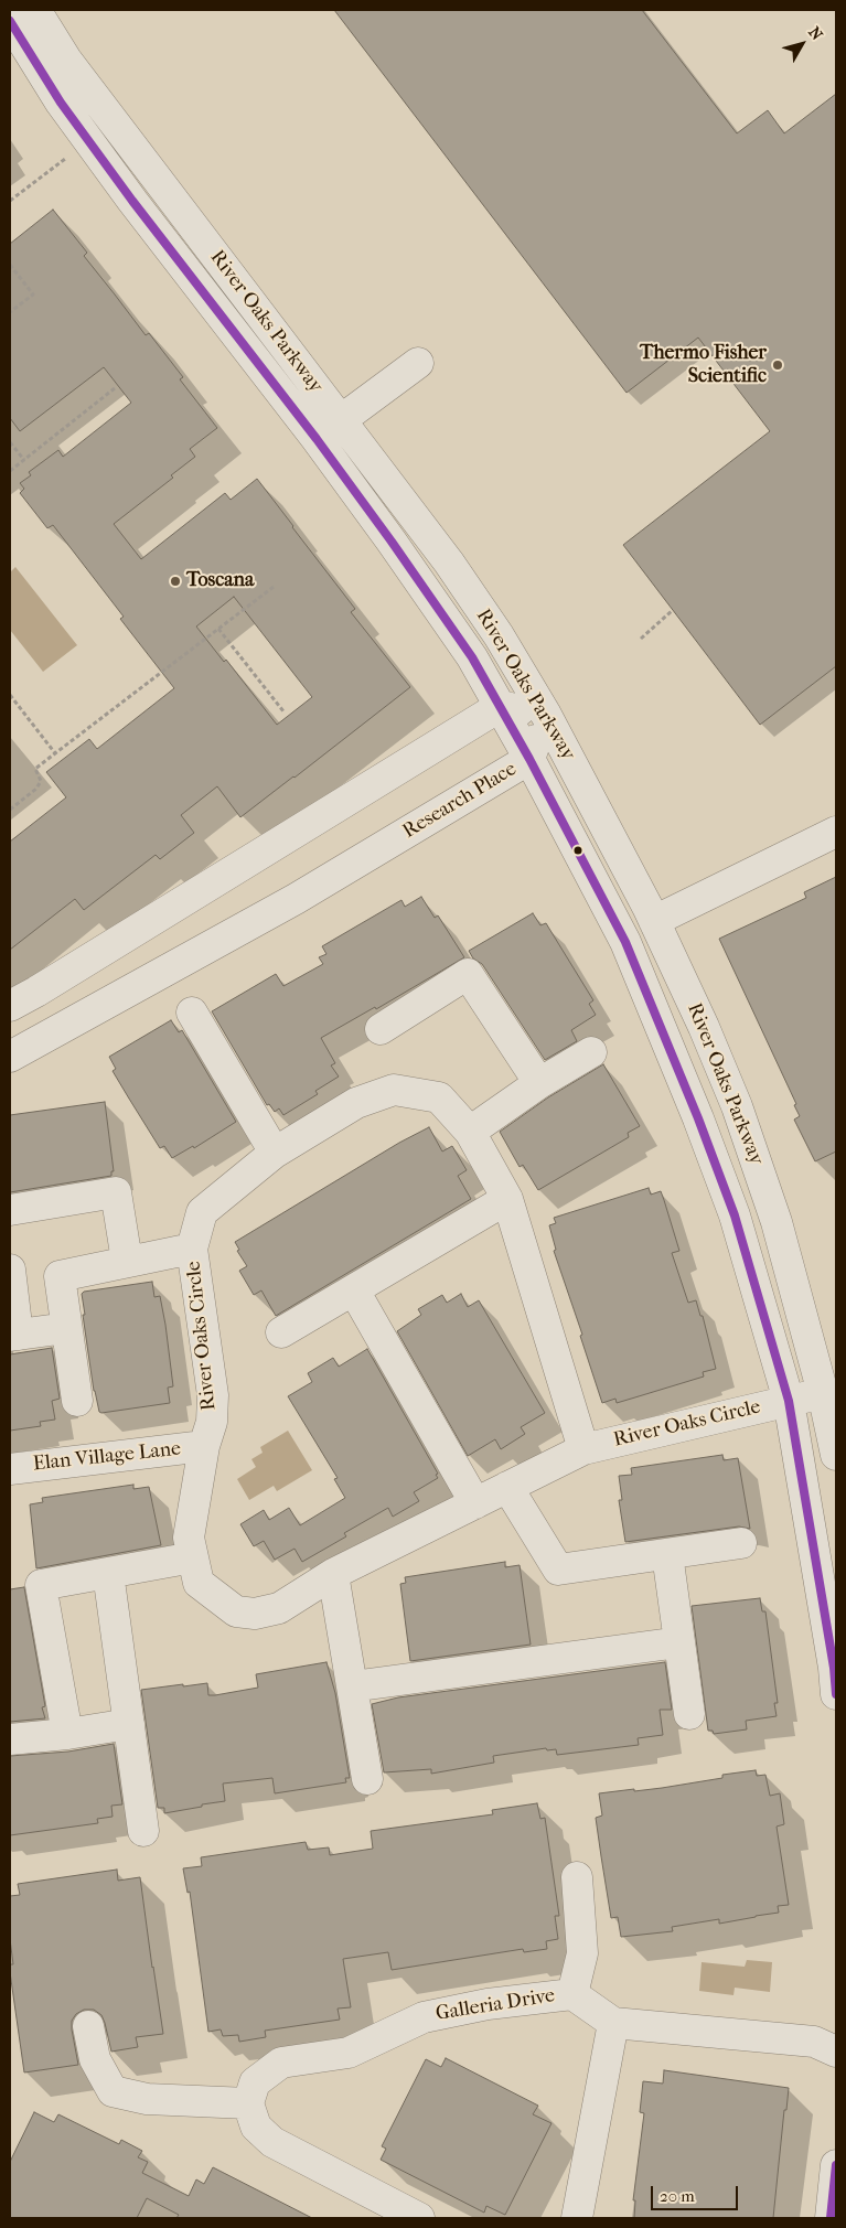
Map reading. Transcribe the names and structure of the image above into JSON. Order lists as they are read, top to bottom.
{
  "streets": {
    "street": [
      "River Oaks Parkway",
      "Research Place",
      "River Oaks Circle",
      "Elan Village Lane",
      "Galleria Drive"
    ]
  },
  "crossings": [
    ["River Oaks Parkway", "Research Place"],
    ["River Oaks Parkway", "River Oaks Circle"],
    ["River Oaks Circle", "Elan Village Lane"]
  ],
  "places": ["Thermo Fisher Scientific", "Toscana"],
  "scale_bar": "20 m",
  "north": "top right"
}
